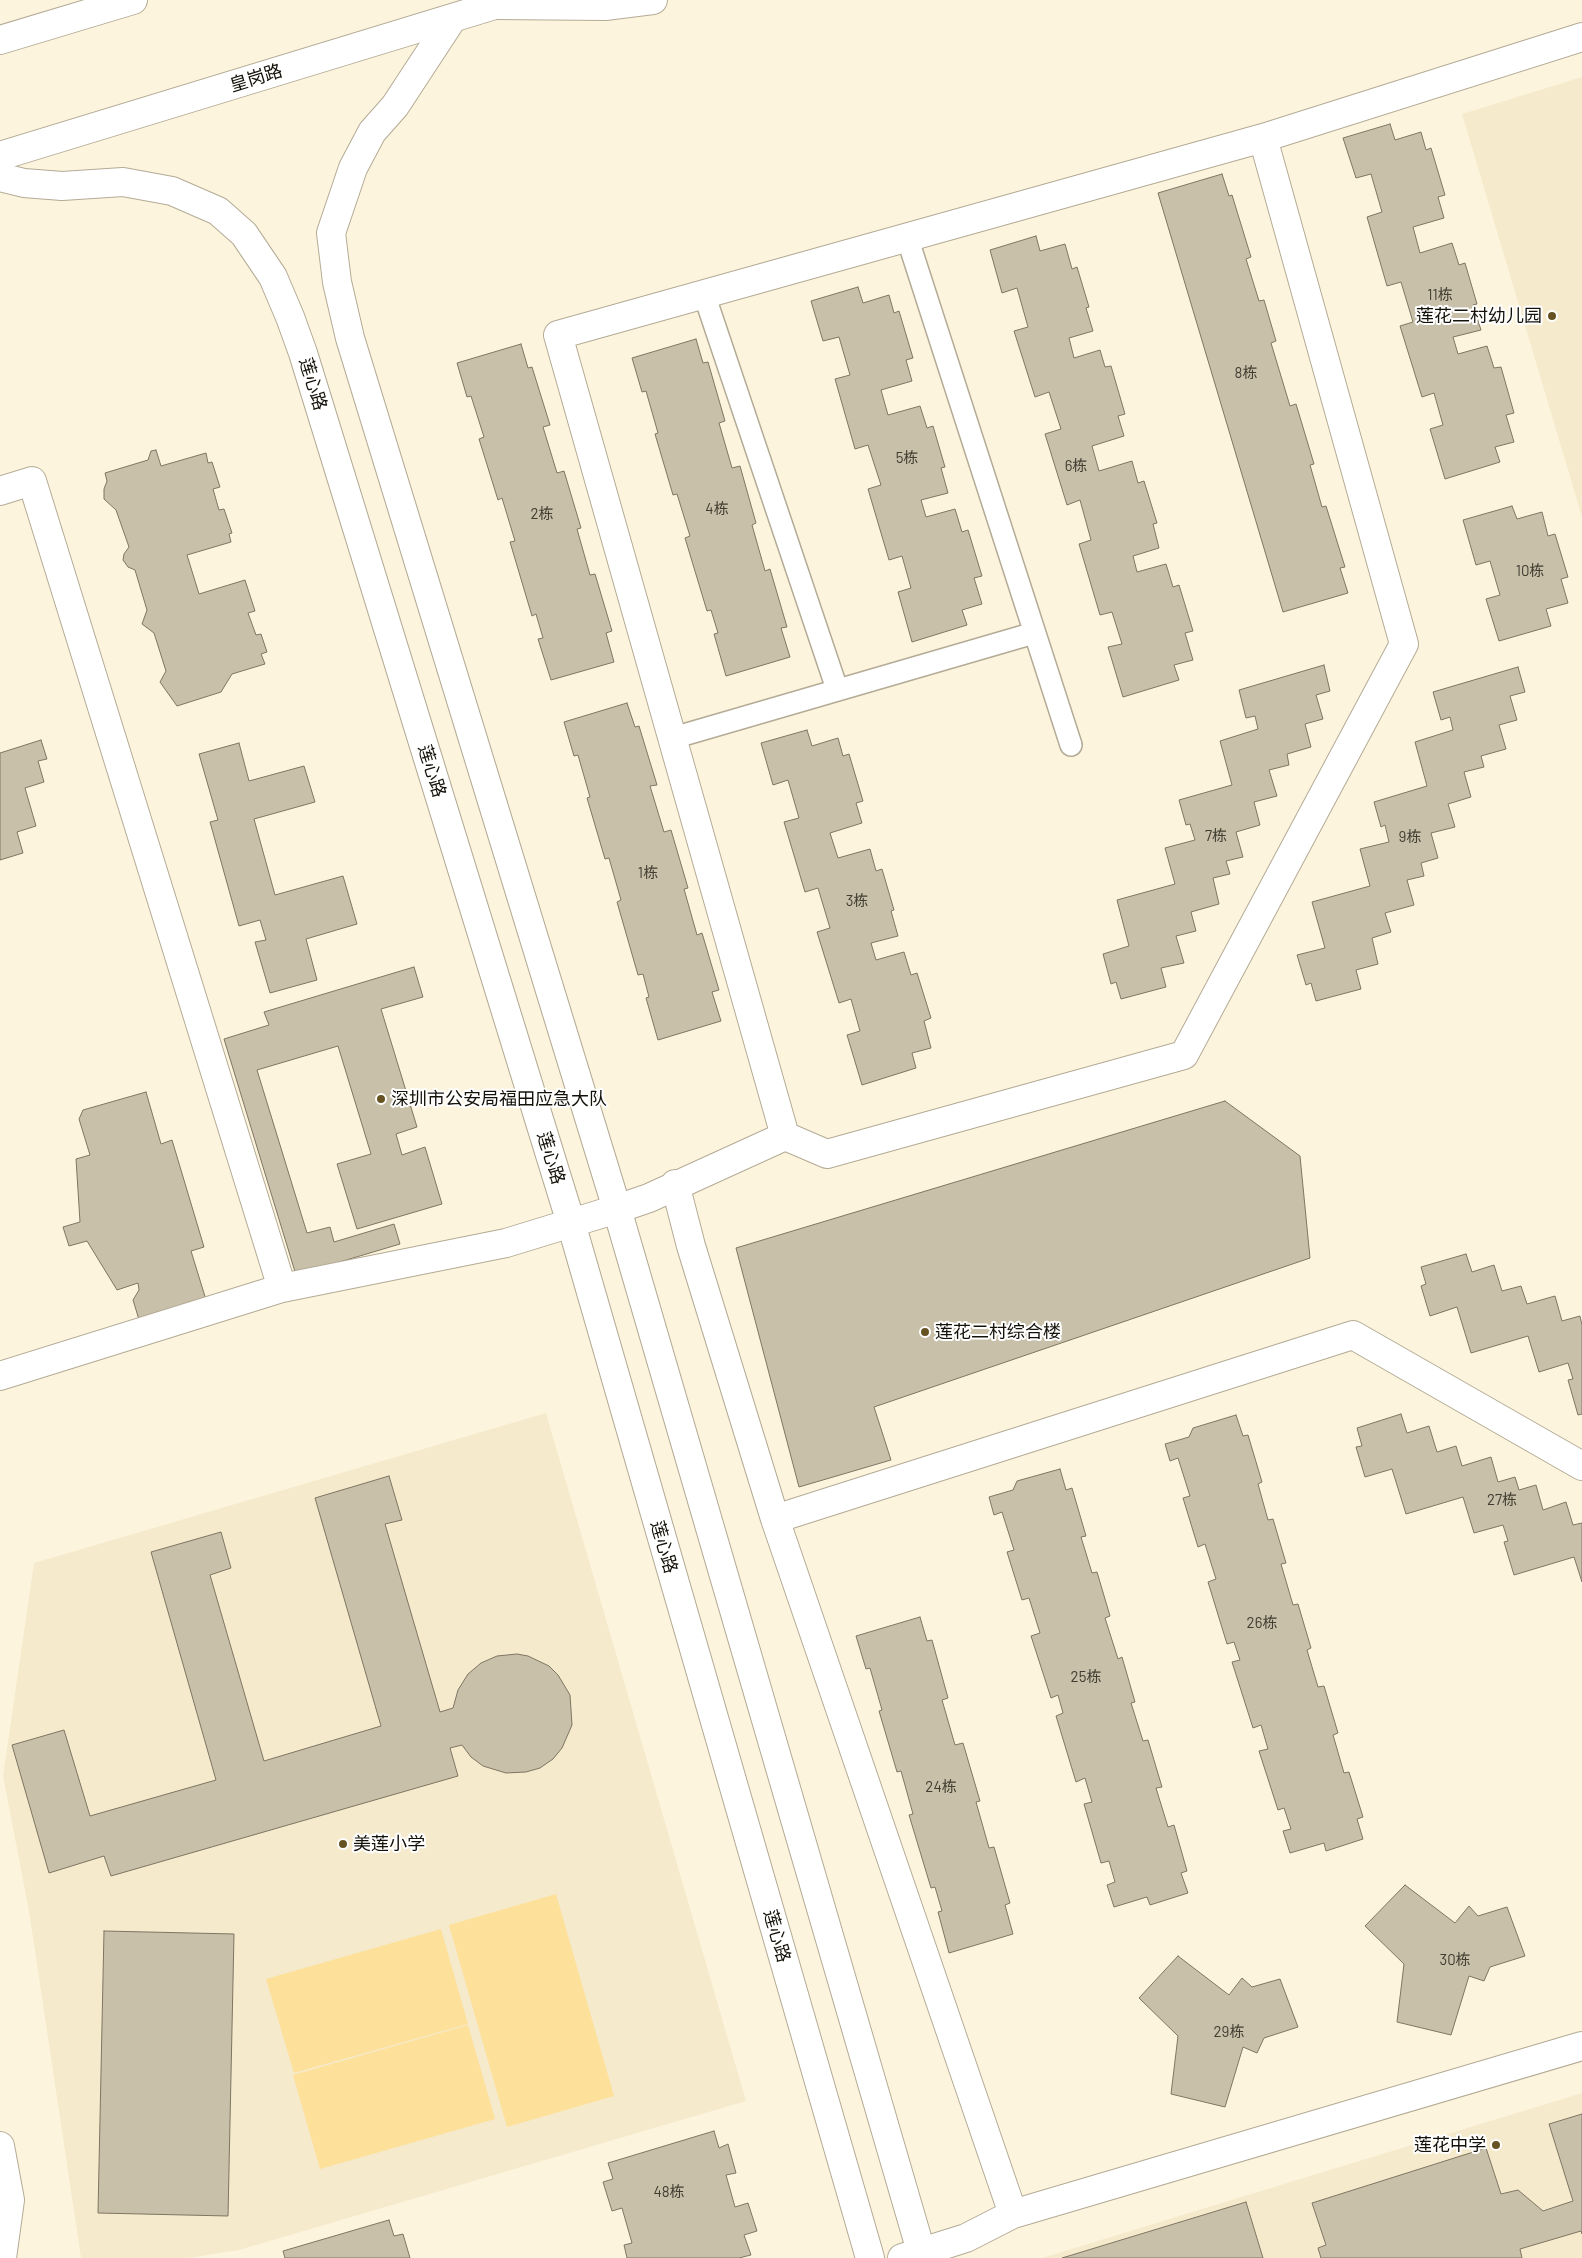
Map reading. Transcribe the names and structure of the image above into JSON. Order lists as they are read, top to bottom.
{
  "streets": {
    "main road": ["皇岗路", "莲心路"]
  },
  "places": [
    "莲花二村幼儿园",
    "深圳市公安局福田应急大队",
    "莲花二村综合楼",
    "美莲小学",
    "莲花中学"
  ],
  "house_numbers": [
    "11栋",
    "8栋",
    "5栋",
    "6栋",
    "4栋",
    "2栋",
    "10栋",
    "7栋",
    "9栋",
    "1栋",
    "3栋",
    "27栋",
    "26栋",
    "25栋",
    "24栋",
    "30栋",
    "29栋",
    "48栋"
  ]
}
